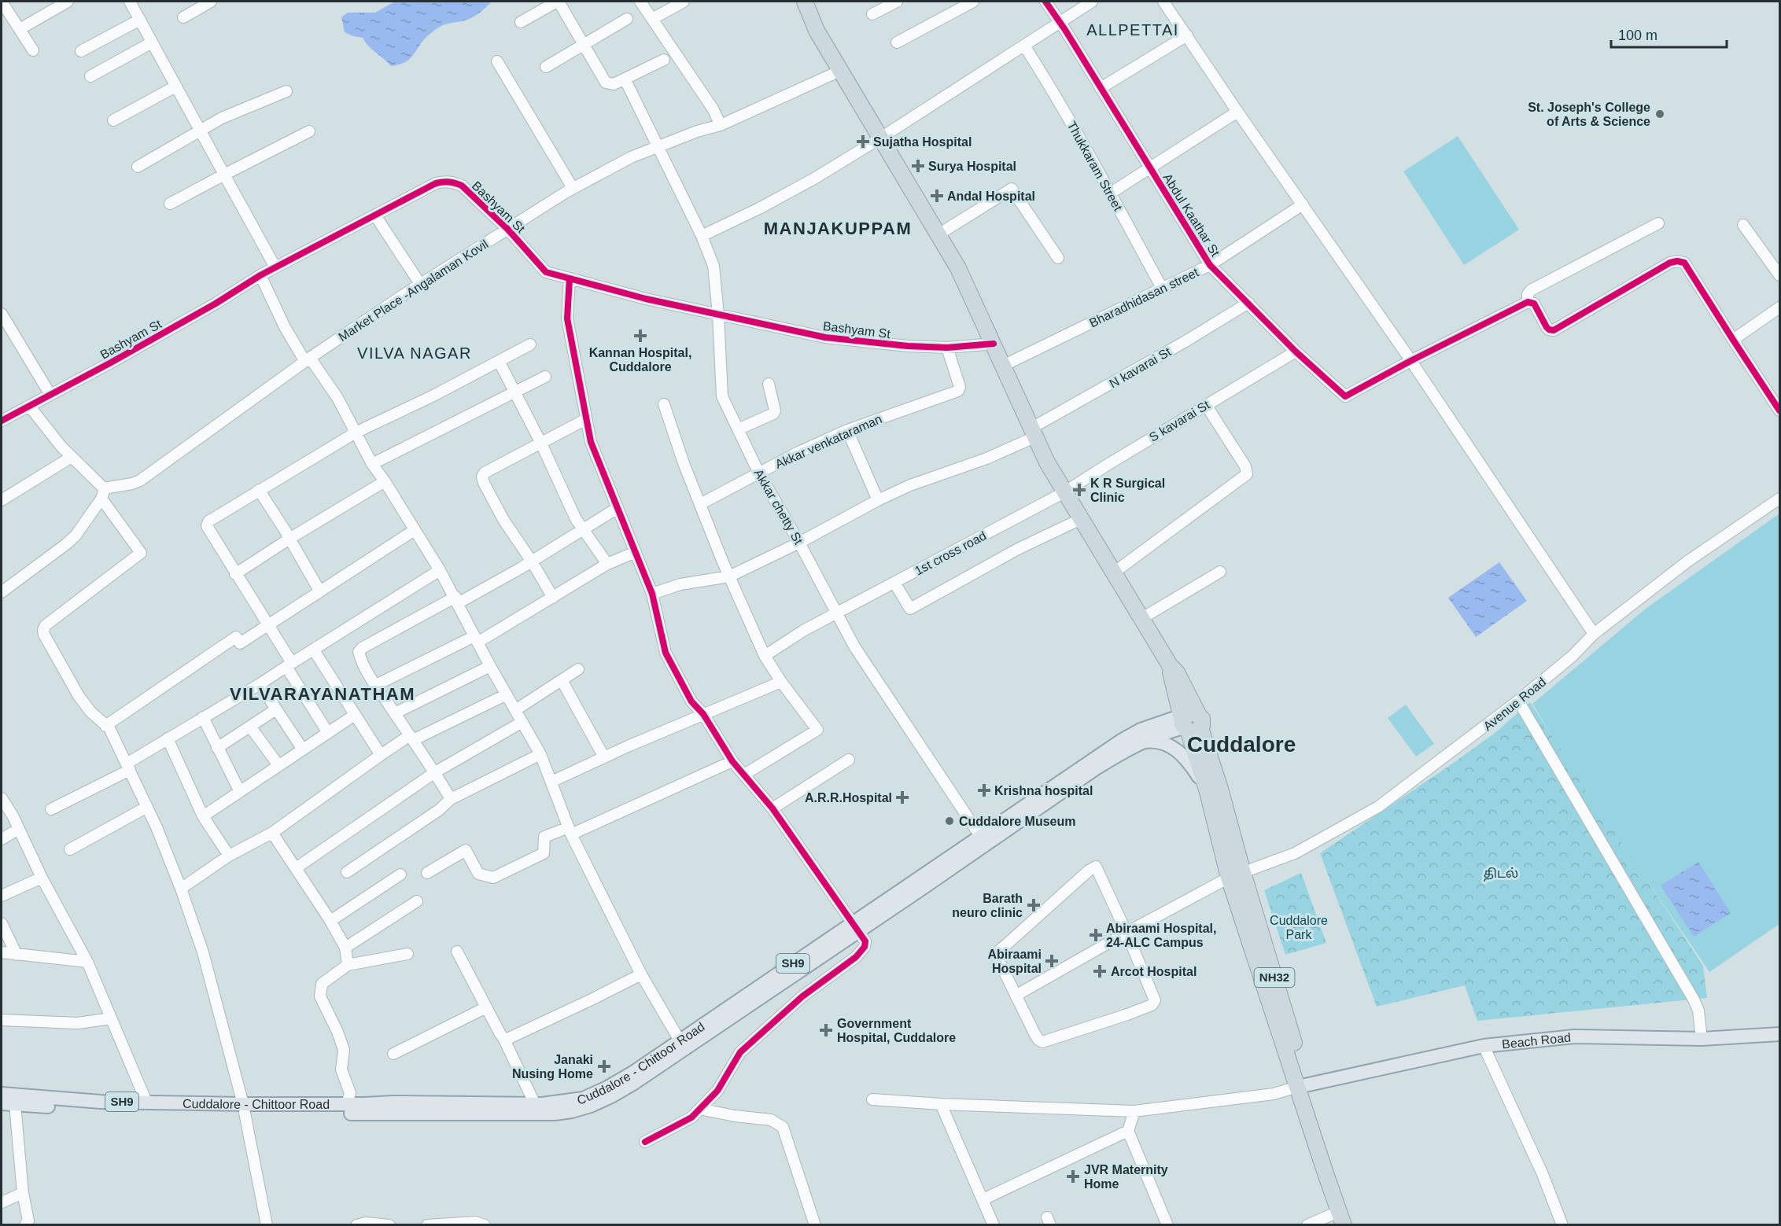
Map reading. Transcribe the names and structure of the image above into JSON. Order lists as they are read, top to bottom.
{
  "streets": {
    "highway": ["NH32"],
    "main road": ["SH9", "Beach Road", "Cuddalore - Chittoor Road"],
    "street": [
      "Thukkaram Street",
      "Bashyam St",
      "Abdul Kaathar St",
      "Market Place -Angalaman Kovil",
      "Bharadhidasan street",
      "N kavarai St",
      "S kavarai St",
      "Akkar venkataraman",
      "Akkar chetty St",
      "1st cross road",
      "Avenue Road"
    ]
  },
  "crossings": [
    ["Thukkaram Street", "Bharadhidasan street"],
    ["Bashyam St", "Market Place -Angalaman Kovil"],
    ["Bashyam St", "Akkar venkataraman"],
    ["Bashyam St", "Akkar chetty St"],
    ["Bashyam St", "NH32"],
    ["Abdul Kaathar St", "Bharadhidasan street"],
    ["Abdul Kaathar St", "N kavarai St"],
    ["Abdul Kaathar St", "S kavarai St"],
    ["Market Place -Angalaman Kovil", "Akkar chetty St"],
    ["Market Place -Angalaman Kovil", "NH32"],
    ["Bharadhidasan street", "NH32"],
    ["N kavarai St", "Akkar chetty St"],
    ["N kavarai St", "NH32"],
    ["S kavarai St", "1st cross road"],
    ["S kavarai St", "NH32"],
    ["Akkar venkataraman", "Akkar chetty St"],
    ["Akkar chetty St", "1st cross road"],
    ["Akkar chetty St", "Cuddalore - Chittoor Road"],
    ["1st cross road", "NH32"],
    ["Avenue Road", "NH32"],
    ["NH32", "Beach Road"],
    ["NH32", "Cuddalore - Chittoor Road"]
  ],
  "districts": [
    "ALLPETTAI",
    "MANJAKUPPAM",
    "VILVA NAGAR",
    "VILVARAYANATHAM",
    "Cuddalore"
  ],
  "parks": ["திடல்", "Cuddalore Park"],
  "places": {
    "other": ["St. Joseph's College of Arts & Science", "Cuddalore Museum"],
    "health": [
      "Sujatha Hospital",
      "Surya Hospital",
      "Andal Hospital",
      "Kannan Hospital, Cuddalore",
      "K R Surgical Clinic",
      "Krishna hospital",
      "A.R.R.Hospital",
      "Barath neuro clinic",
      "Abiraami Hospital, 24-ALC Campus",
      "Abiraami Hospital",
      "Arcot Hospital",
      "Government Hospital, Cuddalore",
      "Janaki Nusing Home",
      "JVR Maternity Home"
    ]
  },
  "scale_bar": "100 m"
}
